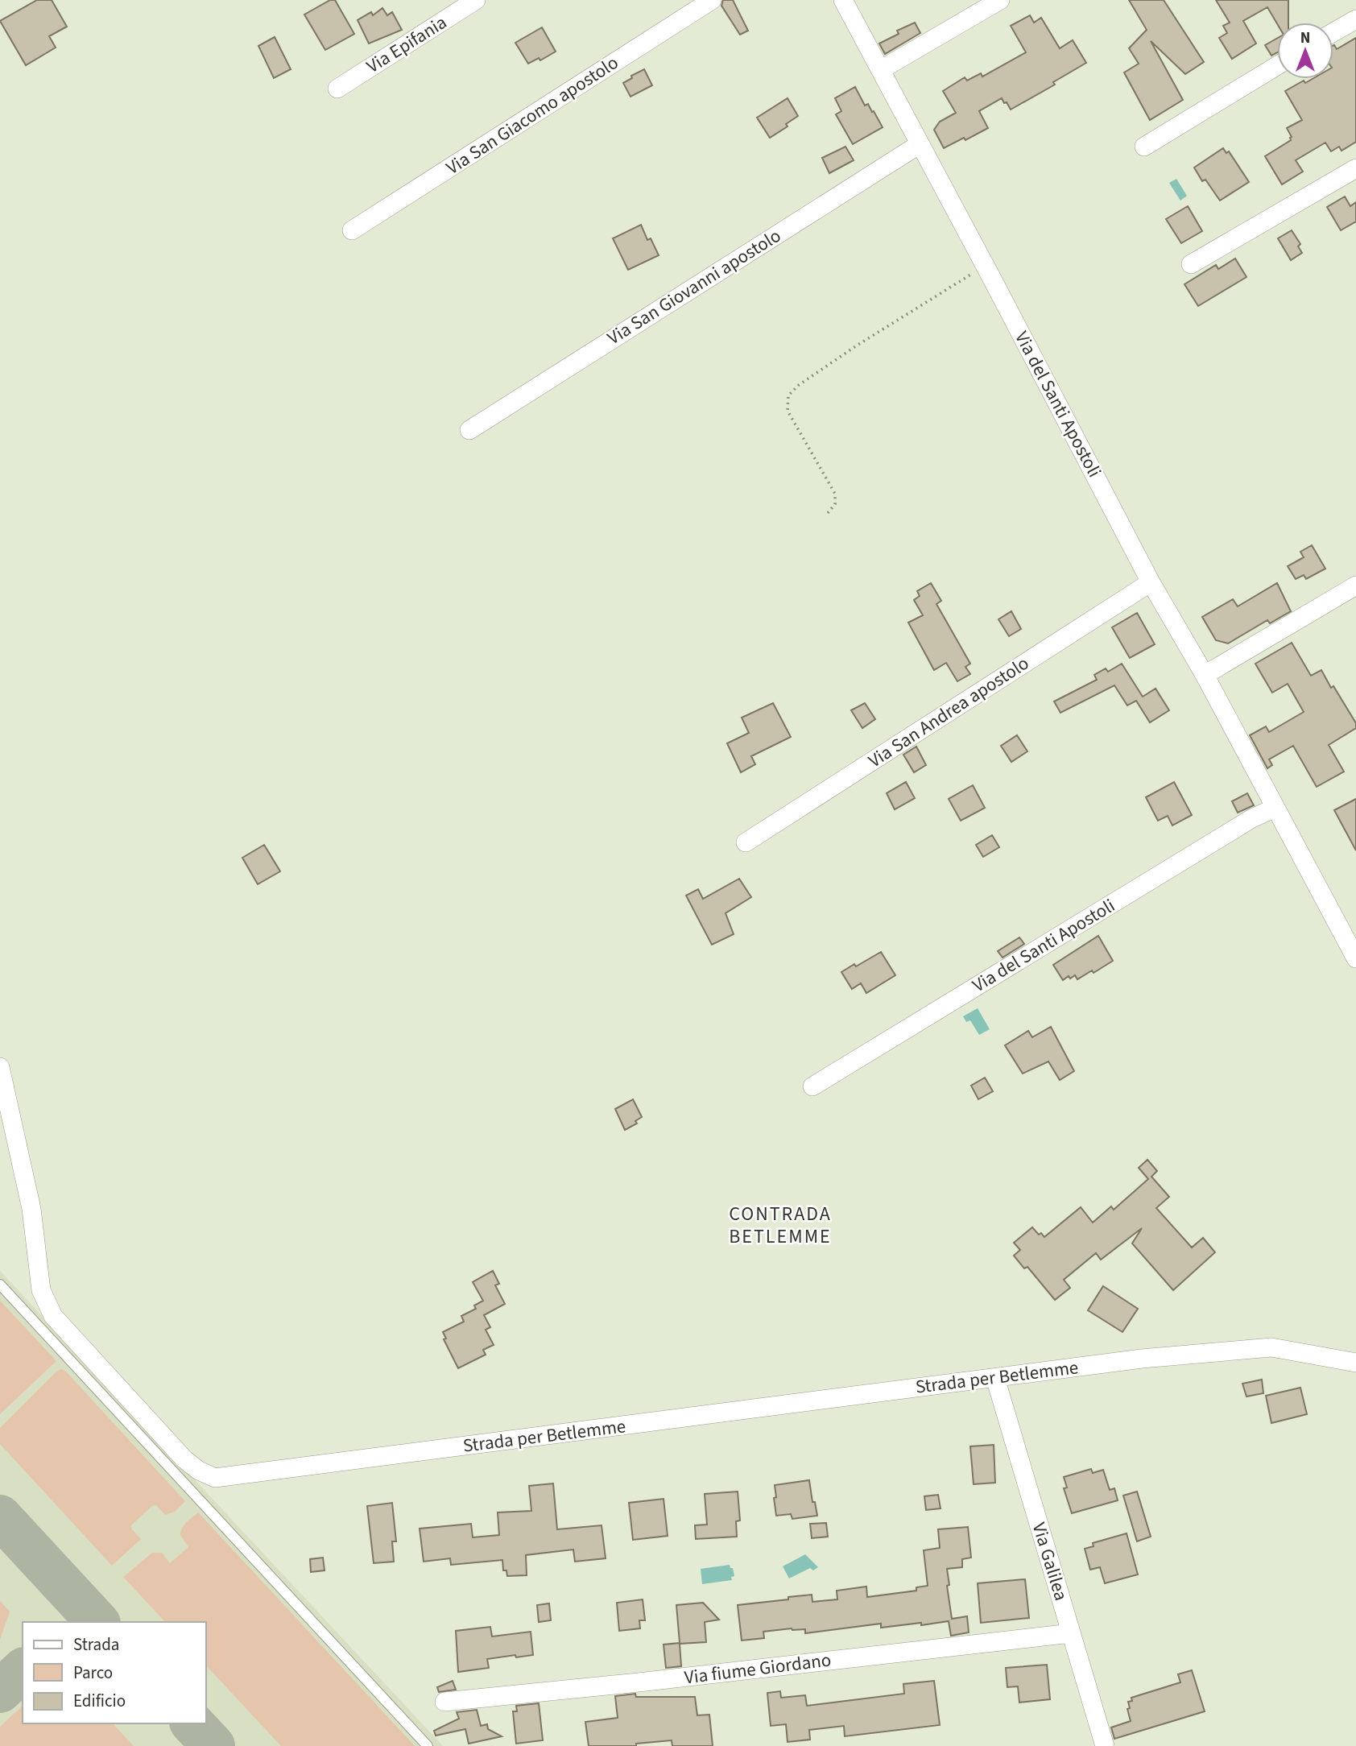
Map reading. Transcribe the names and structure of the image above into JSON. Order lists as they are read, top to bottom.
{
  "streets": {
    "street": [
      "Via Epifania",
      "Via San Giacomo apostolo",
      "Via San Giovanni apostolo",
      "Via del Santi Apostoli",
      "Via San Andrea apostolo",
      "Strada per Betlemme",
      "Via Galilea",
      "Via fiume Giordano"
    ]
  },
  "crossings": [
    ["Via San Giovanni apostolo", "Via del Santi Apostoli"],
    ["Via del Santi Apostoli", "Via San Andrea apostolo"],
    ["Strada per Betlemme", "Via Galilea"],
    ["Via Galilea", "Via fiume Giordano"]
  ],
  "districts": ["CONTRADA BETLEMME"],
  "legend": ["Strada", "Parco", "Edificio"],
  "north": "top"
}
